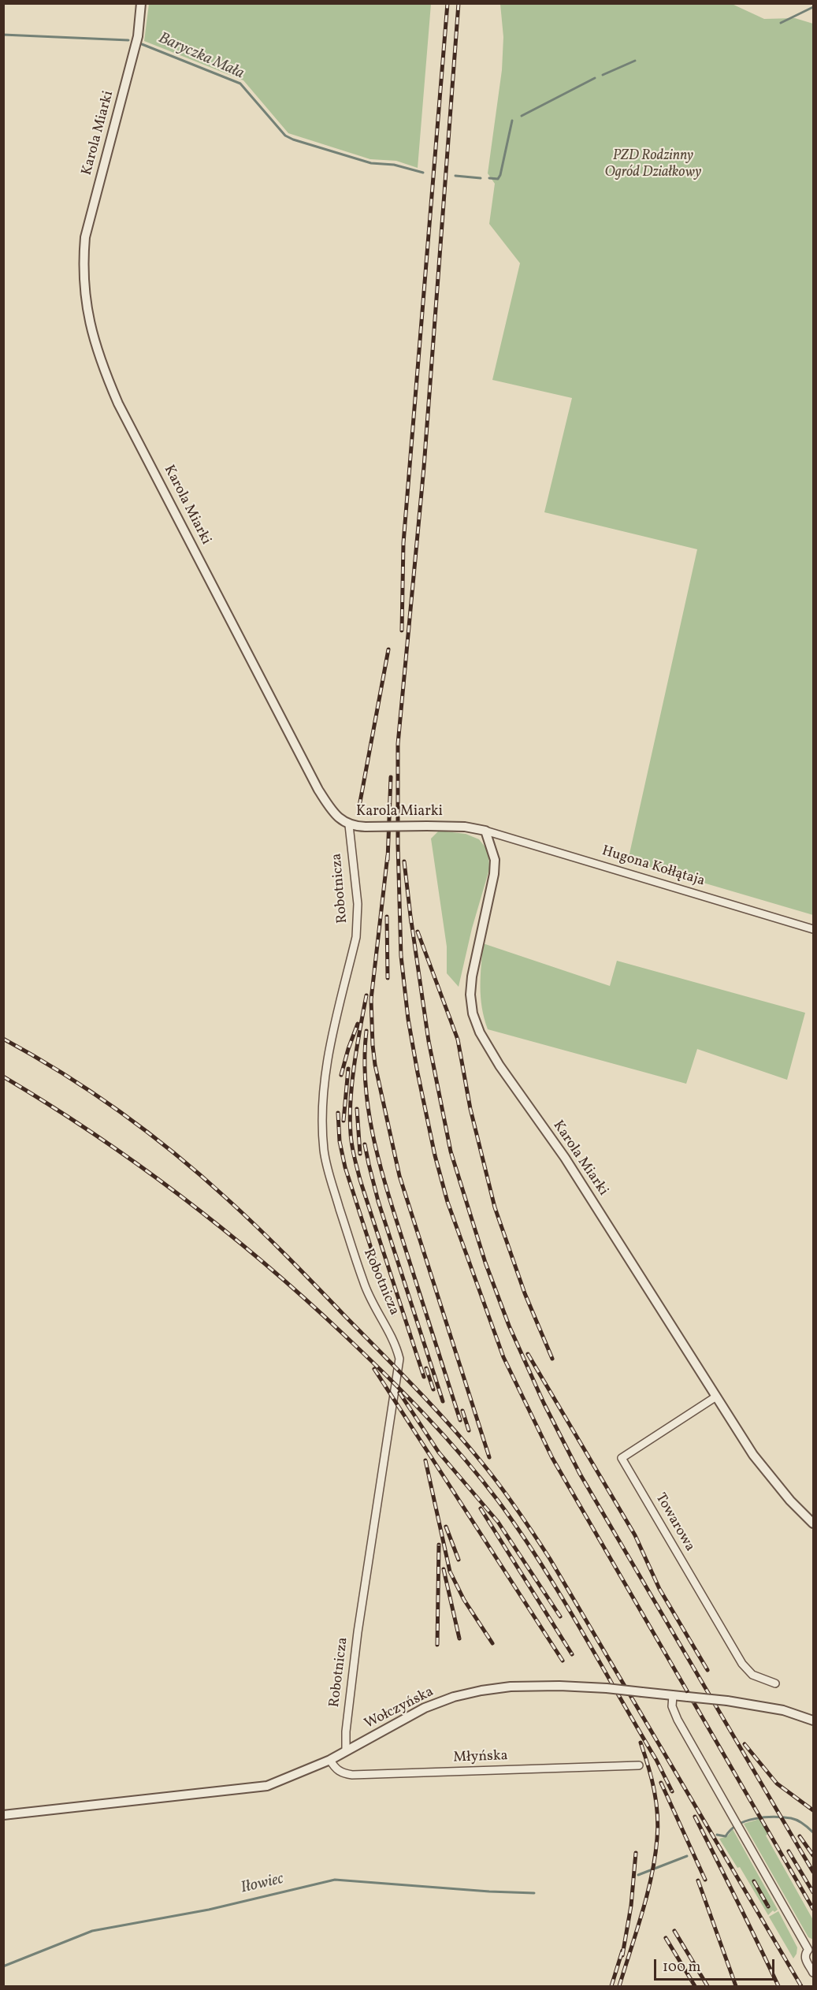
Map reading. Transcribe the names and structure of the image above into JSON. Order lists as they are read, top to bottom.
{
  "streets": {
    "street": [
      "Karola Miarki",
      "Hugona Kołłątaja",
      "Robotnicza",
      "Towarowa",
      "Wołczyńska",
      "Młyńska"
    ]
  },
  "crossings": [
    ["Karola Miarki", "Hugona Kołłątaja"],
    ["Karola Miarki", "Robotnicza"],
    ["Karola Miarki", "Towarowa"],
    ["Robotnicza", "Wołczyńska"],
    ["Wołczyńska", "Młyńska"]
  ],
  "water": ["Baryczka Mała", "Iłowiec"],
  "parks": ["PZD Rodzinny Ogród Działkowy"],
  "scale_bar": "100 m"
}
